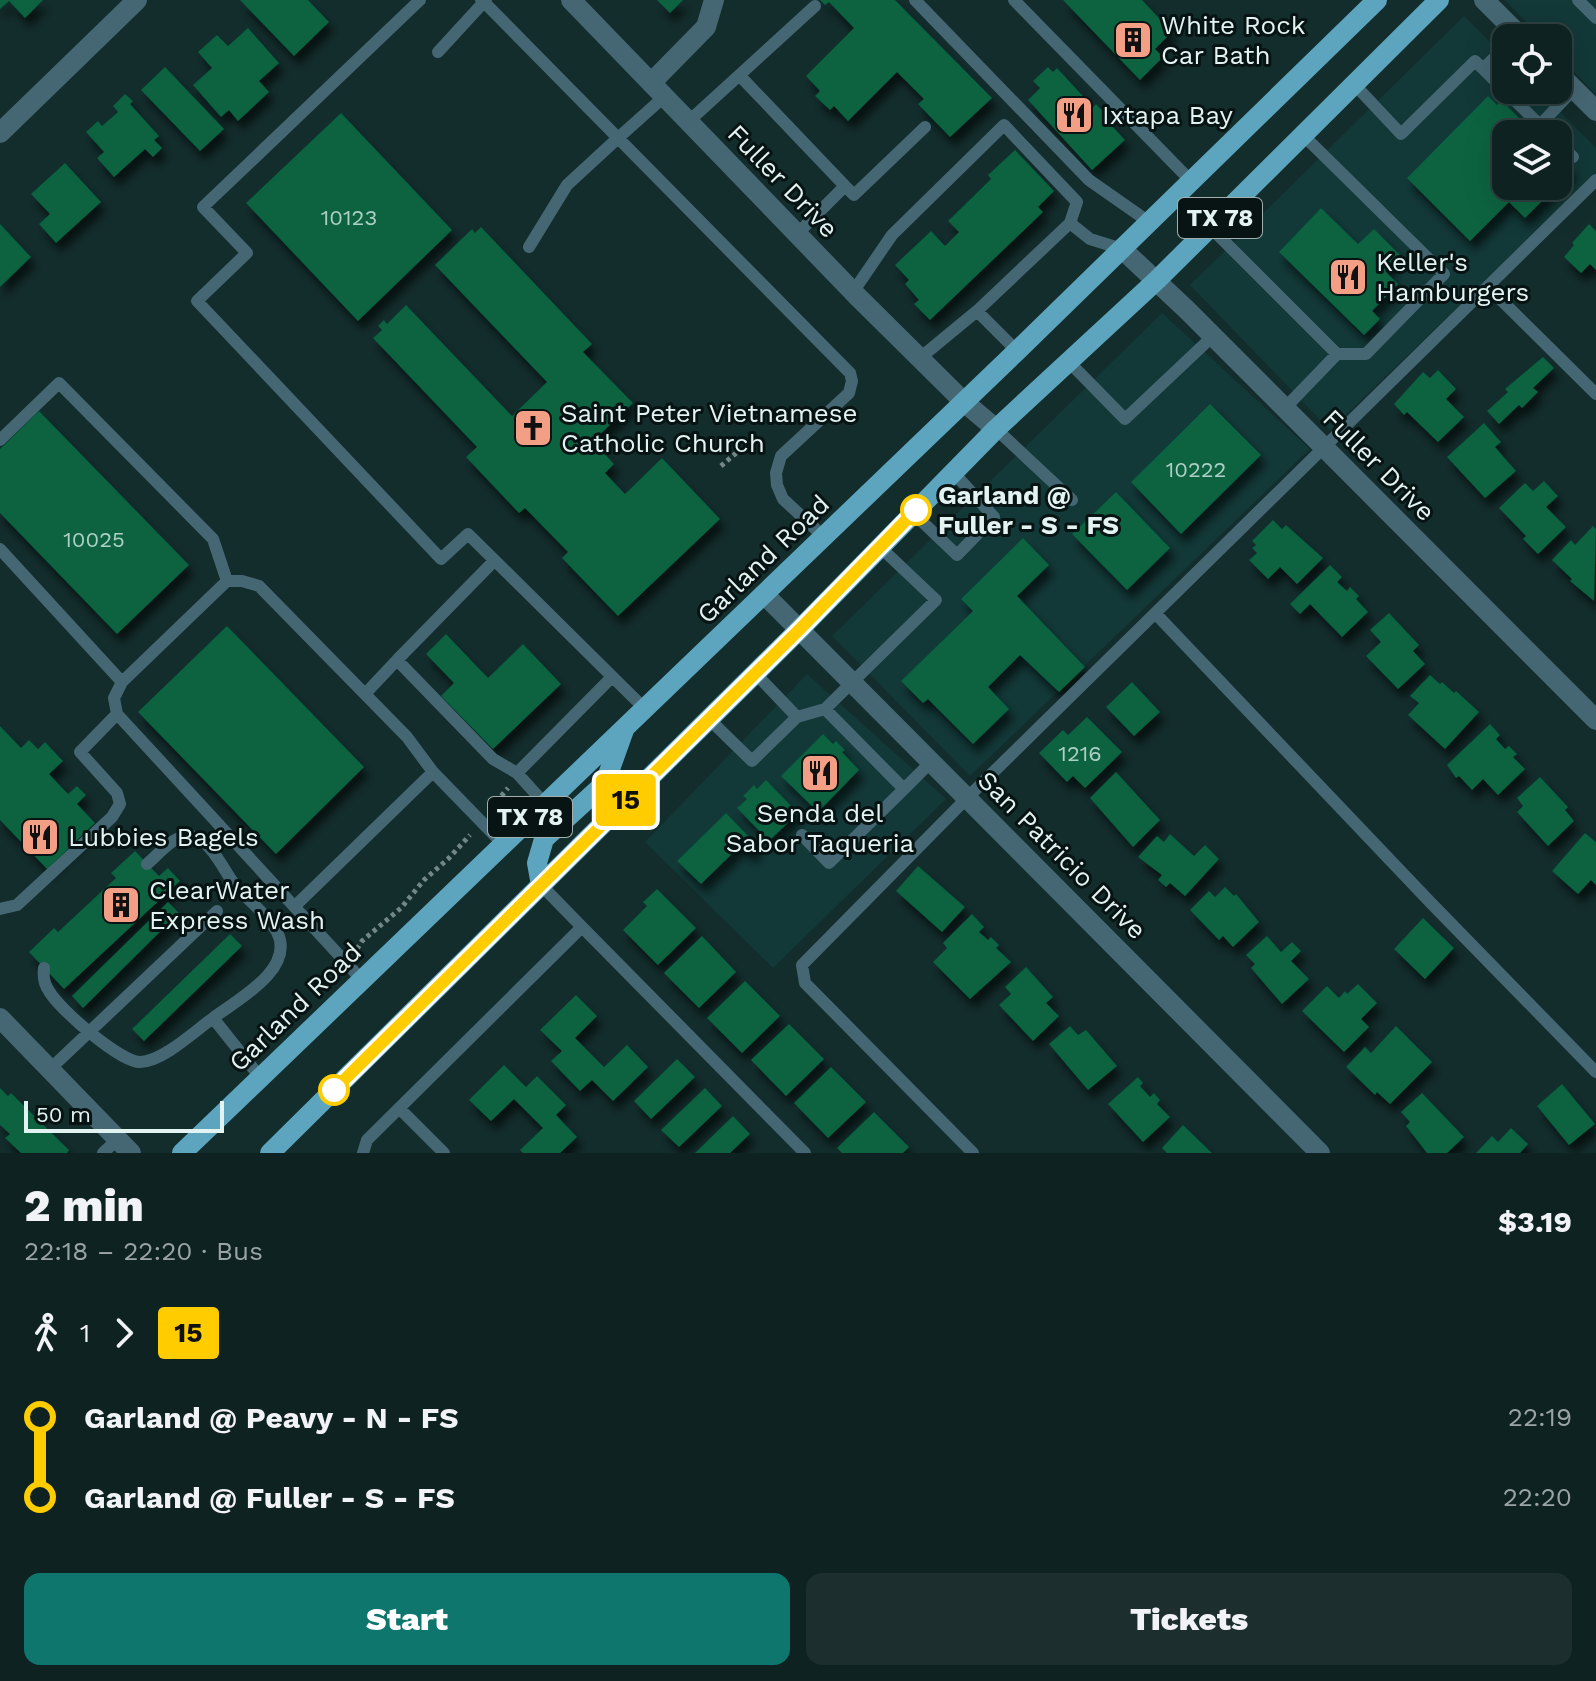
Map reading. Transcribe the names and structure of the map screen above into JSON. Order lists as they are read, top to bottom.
{
  "streets": {
    "main road": ["TX 78", "Garland Road"],
    "street": ["Fuller Drive", "San Patricio Drive"]
  },
  "crossings": [
    ["Fuller Drive", "TX 78"],
    ["Fuller Drive", "Garland Road"],
    ["TX 78", "San Patricio Drive"],
    ["Garland Road", "San Patricio Drive"]
  ],
  "places": {
    "building": ["White Rock Car Bath", "ClearWater Express Wash"],
    "restaurant": [
      "Ixtapa Bay",
      "Keller's Hamburgers",
      "Senda del Sabor Taqueria",
      "Lubbies Bagels"
    ],
    "church": ["Saint Peter Vietnamese Catholic Church"],
    "other": ["Garland @ Fuller - S - FS"]
  },
  "lines": ["bus line 15"],
  "house_numbers": [
    "10123",
    "10222",
    "10025",
    "1216"
  ],
  "scale_bar": "50 m",
  "page": {
    "on_map": "15",
    "scale": "50 m",
    "heading": ["2 min", "22:18 – 22:20 · Bus", "$3.19"],
    "legs": ["1", "15"],
    "list": [
      {
        "name": "Garland @ Peavy - N - FS",
        "value": "22:19"
      },
      {
        "name": "Garland @ Fuller - S - FS",
        "value": "22:20"
      }
    ],
    "buttons": ["Start", "Tickets"]
  }
}
